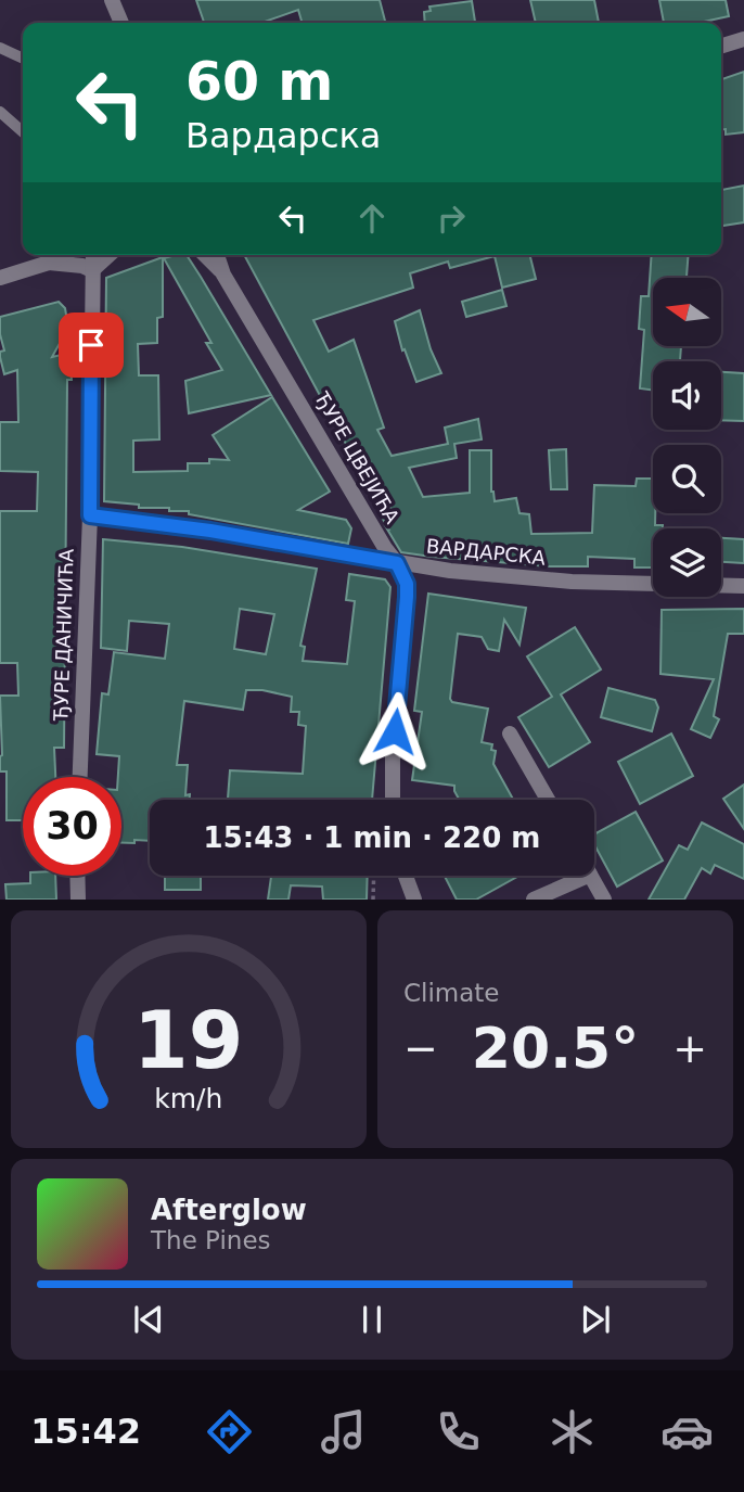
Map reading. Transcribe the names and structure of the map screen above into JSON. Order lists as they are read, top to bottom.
{
  "streets": {
    "street": ["ЂУРЕ ЦВЕЈИЋА", "ВАРДАРСКА", "ЂУРЕ ДАНИЧИЋА"]
  },
  "crossings": [
    ["ЂУРЕ ЦВЕЈИЋА", "ВАРДАРСКА"],
    ["ВАРДАРСКА", "ЂУРЕ ДАНИЧИЋА"]
  ],
  "north": "left",
  "page": {
    "turn": ["60 m", "Вардарска"],
    "limit": "30",
    "trip": "15:43 · 1 min · 220 m",
    "tile": "Climate",
    "heat": ["−", "20.5°", "+"],
    "song": ["Afterglow", "The Pines"],
    "tabs": "15:42",
    "gauge": ["19", "km/h"]
  }
}
